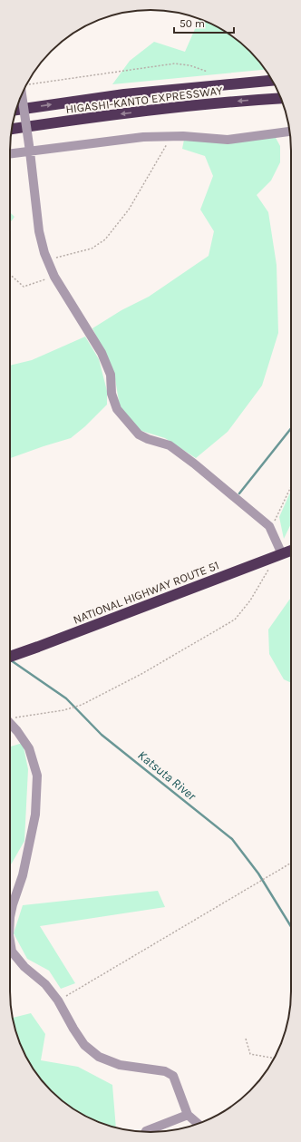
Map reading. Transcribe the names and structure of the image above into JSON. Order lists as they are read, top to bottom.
{
  "streets": {
    "highway": ["HIGASHI-KANTO EXPRESSWAY", "NATIONAL HIGHWAY ROUTE 51"]
  },
  "water": ["Katsuta River"],
  "scale_bar": "50 m"
}
